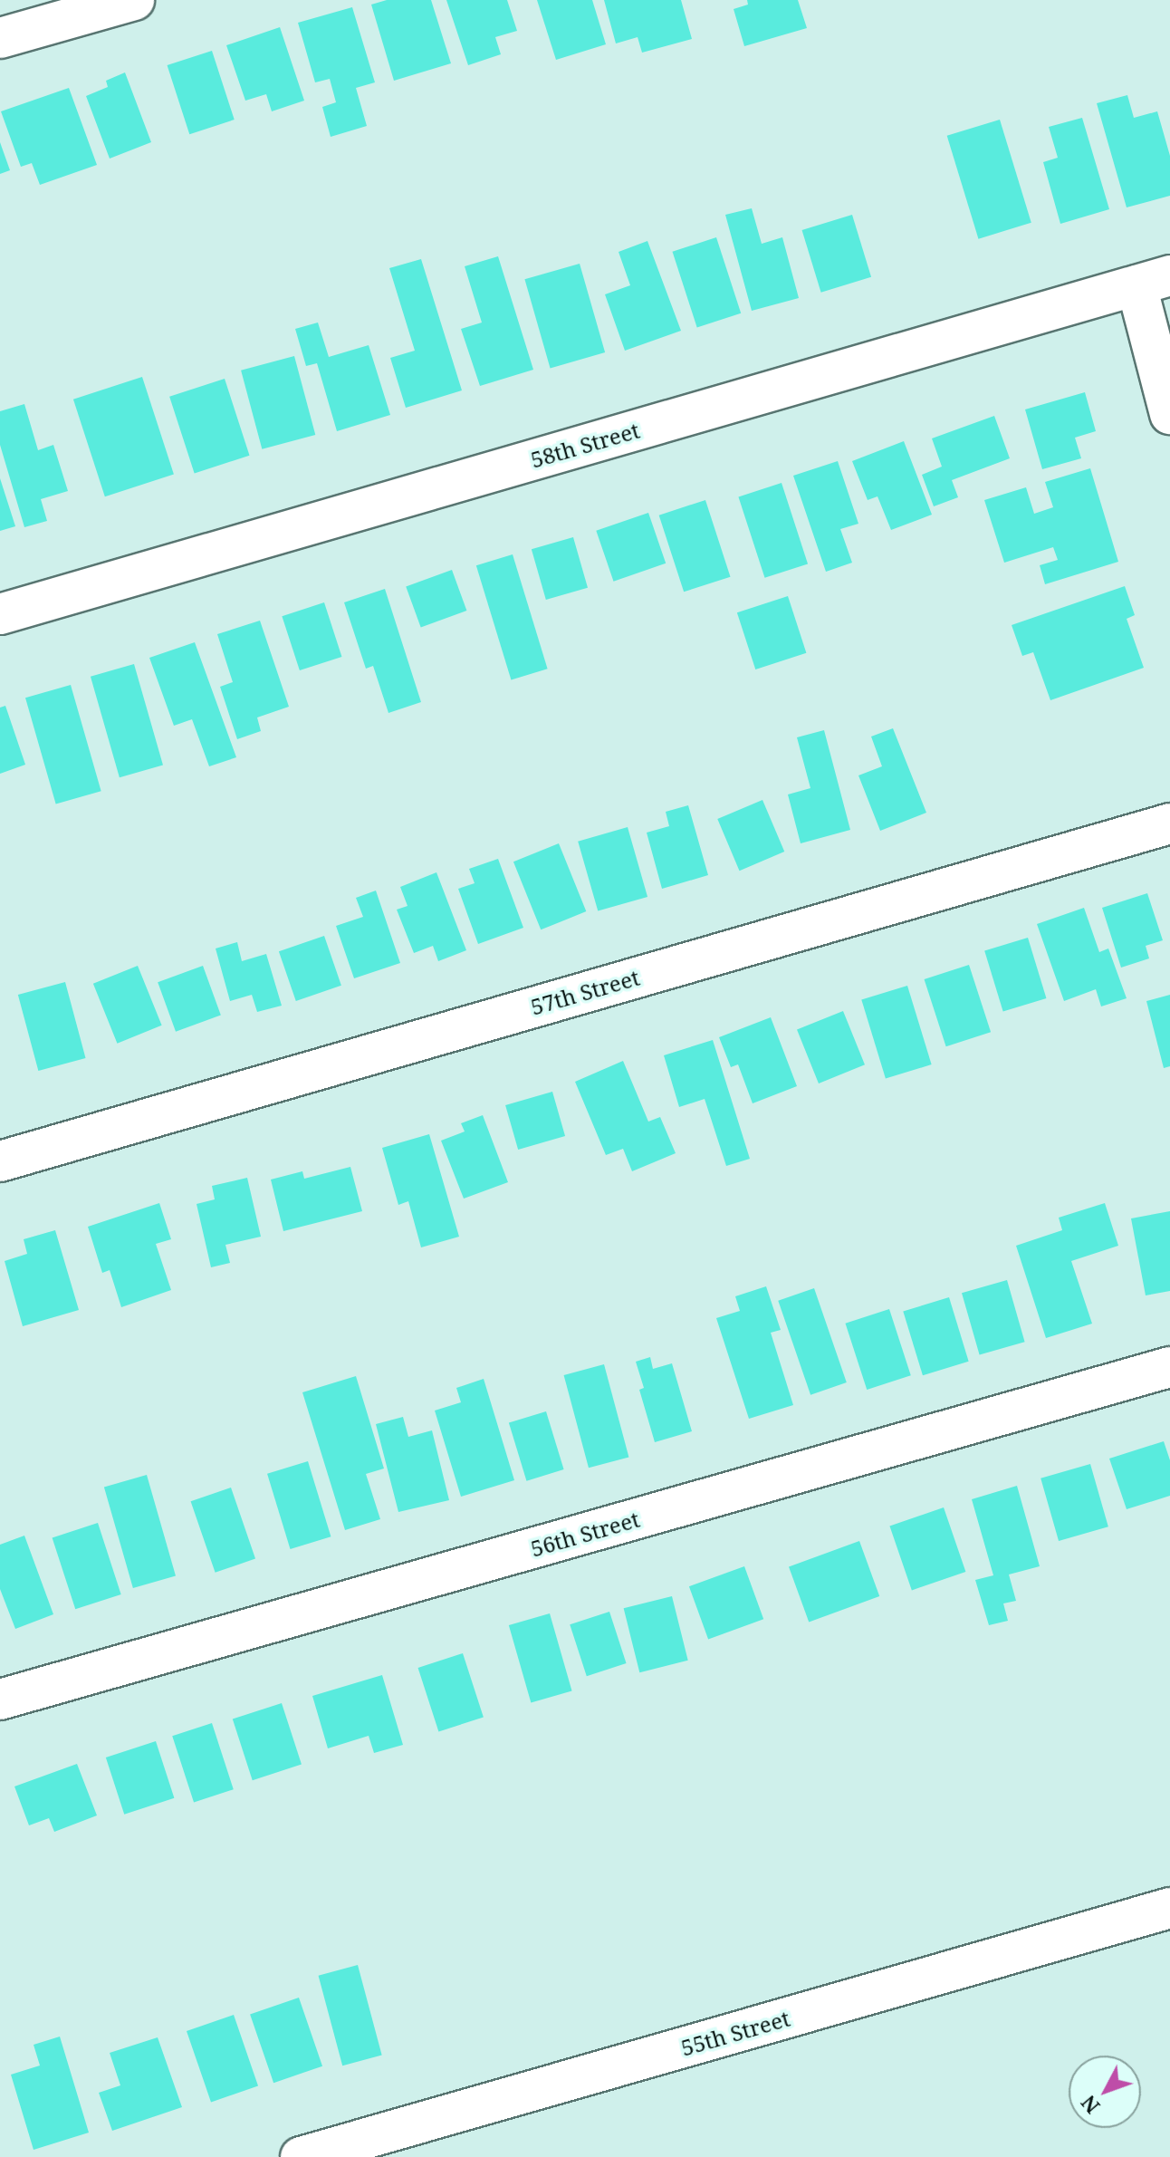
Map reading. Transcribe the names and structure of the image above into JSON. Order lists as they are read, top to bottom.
{
  "streets": {
    "street": [
      "58th Street",
      "57th Street",
      "56th Street",
      "55th Street"
    ]
  },
  "north": "bottom left"
}
